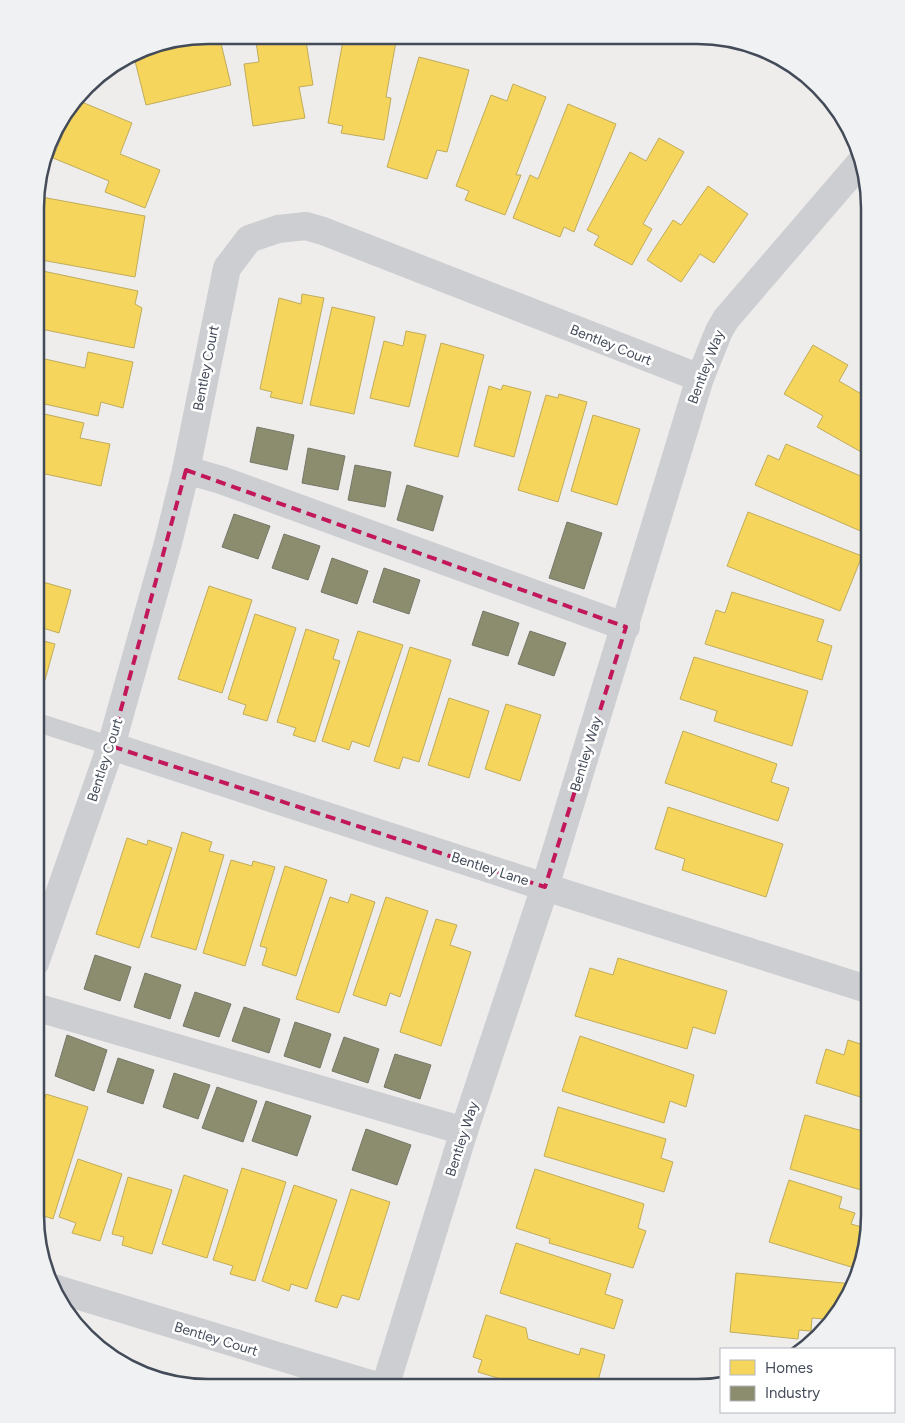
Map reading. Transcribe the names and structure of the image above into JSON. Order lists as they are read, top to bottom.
{
  "streets": {
    "street": ["Bentley Court", "Bentley Way", "Bentley Lane"]
  },
  "crossings": [
    ["Bentley Court", "Bentley Way"],
    ["Bentley Court", "Bentley Lane"],
    ["Bentley Way", "Bentley Lane"]
  ],
  "legend": ["Homes", "Industry"]
}
